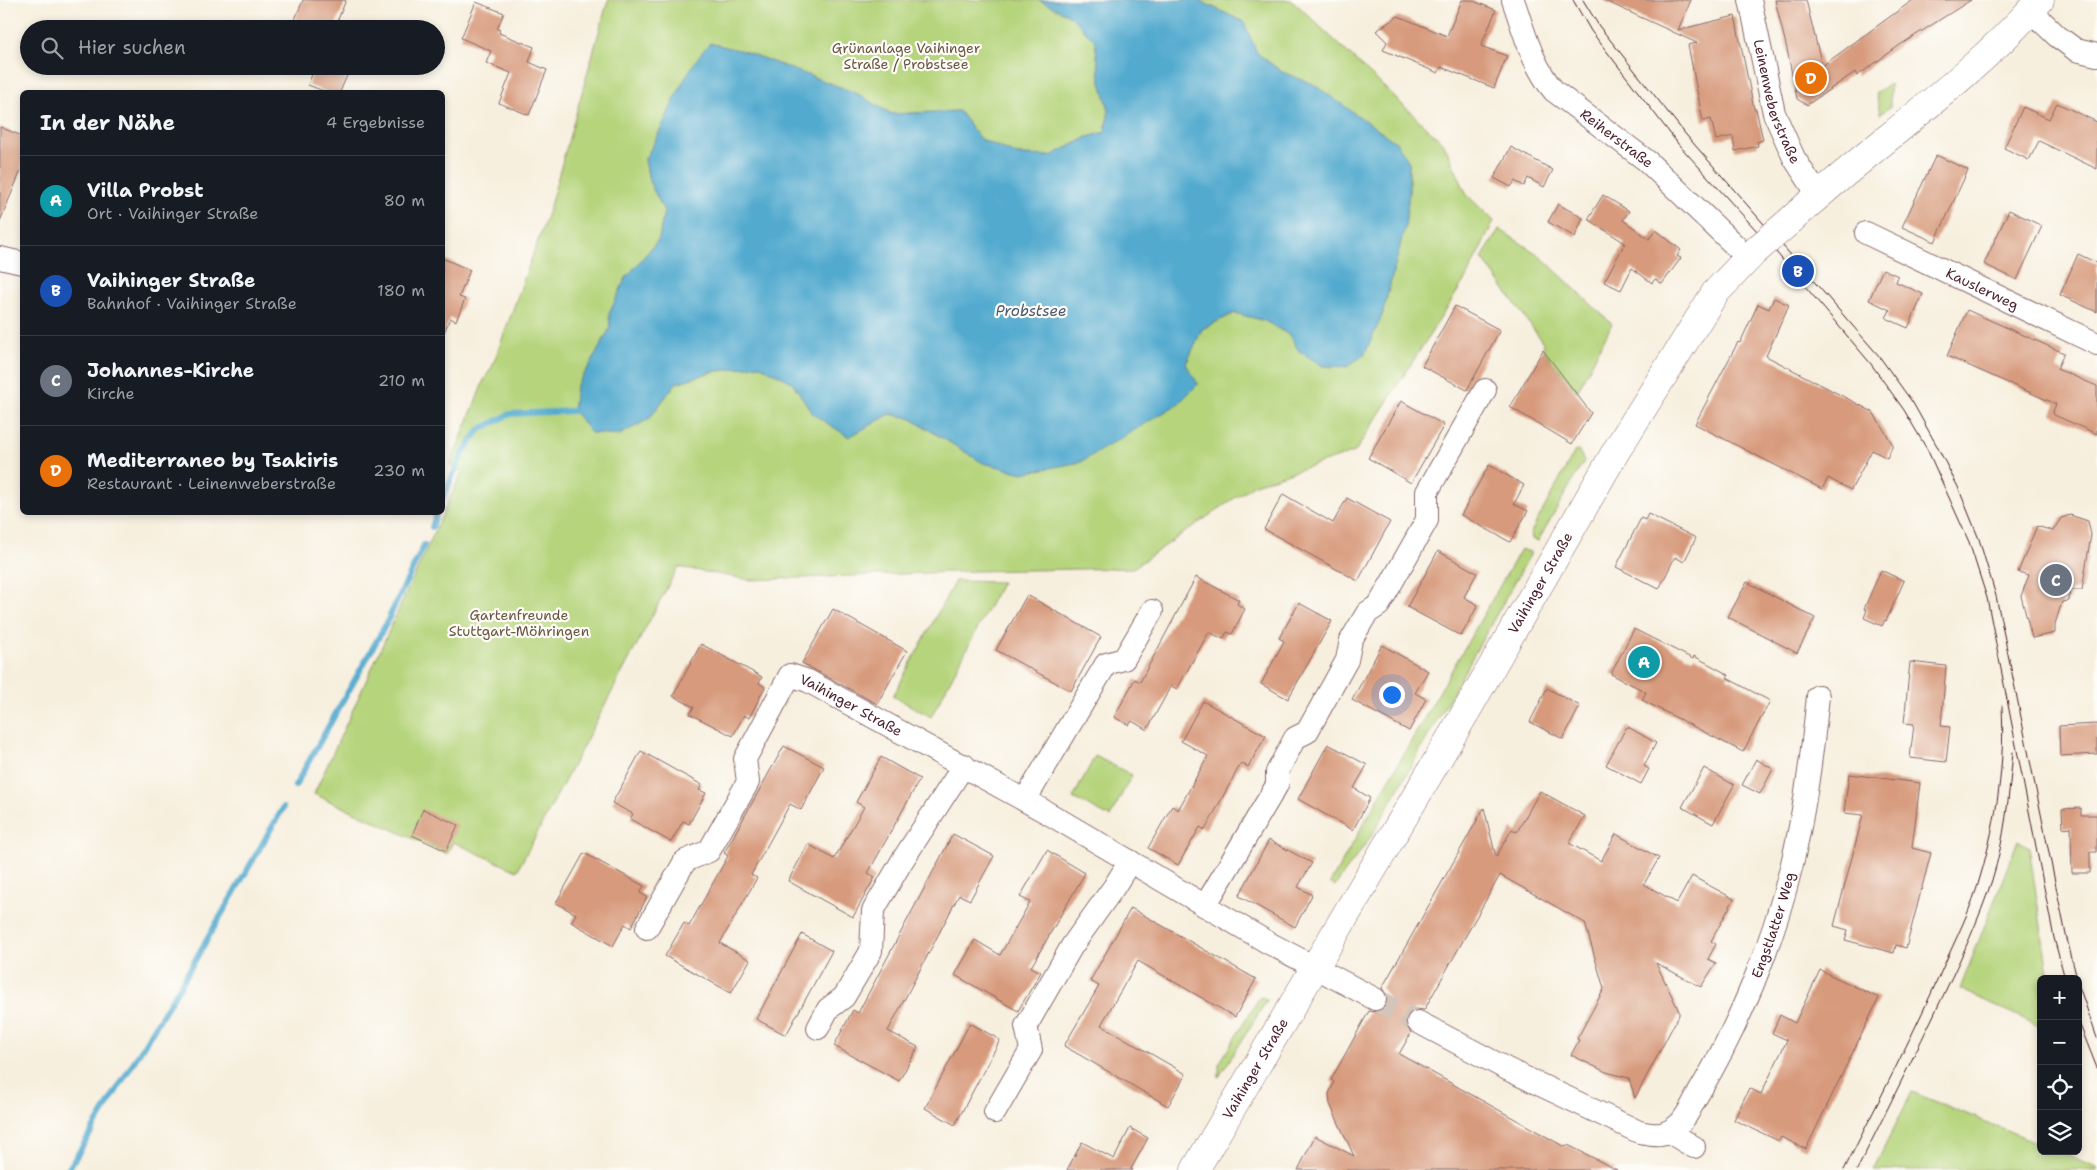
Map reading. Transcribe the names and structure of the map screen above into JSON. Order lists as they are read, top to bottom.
{
  "streets": {
    "main road": ["Vaihinger Straße"],
    "street": [
      "Leinenweberstraße",
      "Reiherstraße",
      "Kauslerweg",
      "Engstlatter Weg"
    ]
  },
  "crossings": [
    ["Leinenweberstraße", "Vaihinger Straße"],
    ["Reiherstraße", "Vaihinger Straße"]
  ],
  "water": ["Probstsee"],
  "parks": ["Grünanlage Vaihinger Straße / Probstsee", "Gartenfreunde Stuttgart-Möhringen"],
  "page": {
    "search": "Hier suchen",
    "pins": [
      "D",
      "B",
      "C",
      "A"
    ],
    "heading": ["In der Nähe", "4 Ergebnisse"],
    "list": [
      {
        "mark": "A",
        "name": "Villa Probst",
        "note": "Ort · Vaihinger Straße",
        "value": "80 m"
      },
      {
        "mark": "B",
        "name": "Vaihinger Straße",
        "note": "Bahnhof · Vaihinger Straße",
        "value": "180 m"
      },
      {
        "mark": "C",
        "name": "Johannes-Kirche",
        "note": "Kirche",
        "value": "210 m"
      },
      {
        "mark": "D",
        "name": "Mediterraneo by Tsakiris",
        "note": "Restaurant · Leinenweberstraße",
        "value": "230 m"
      }
    ],
    "map_buttons": ["+", "−"]
  }
}
